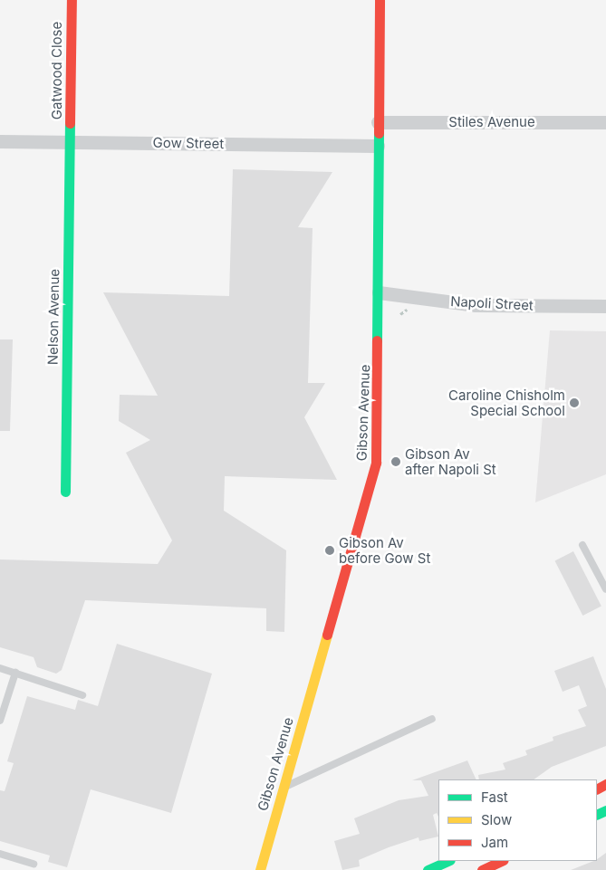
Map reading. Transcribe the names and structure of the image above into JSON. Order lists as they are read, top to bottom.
{
  "streets": {
    "main road": ["Gatwood Close", "Nelson Avenue", "Gibson Avenue"],
    "street": ["Stiles Avenue", "Gow Street", "Napoli Street"]
  },
  "crossings": [
    ["Gatwood Close", "Gow Street"],
    ["Gatwood Close", "Nelson Avenue"],
    ["Stiles Avenue", "Gibson Avenue"],
    ["Gow Street", "Nelson Avenue"],
    ["Gow Street", "Gibson Avenue"],
    ["Napoli Street", "Gibson Avenue"]
  ],
  "places": ["Caroline Chisholm Special School", "Gibson Av after Napoli St", "Gibson Av before Gow St"],
  "legend": ["Fast", "Slow", "Jam"]
}
